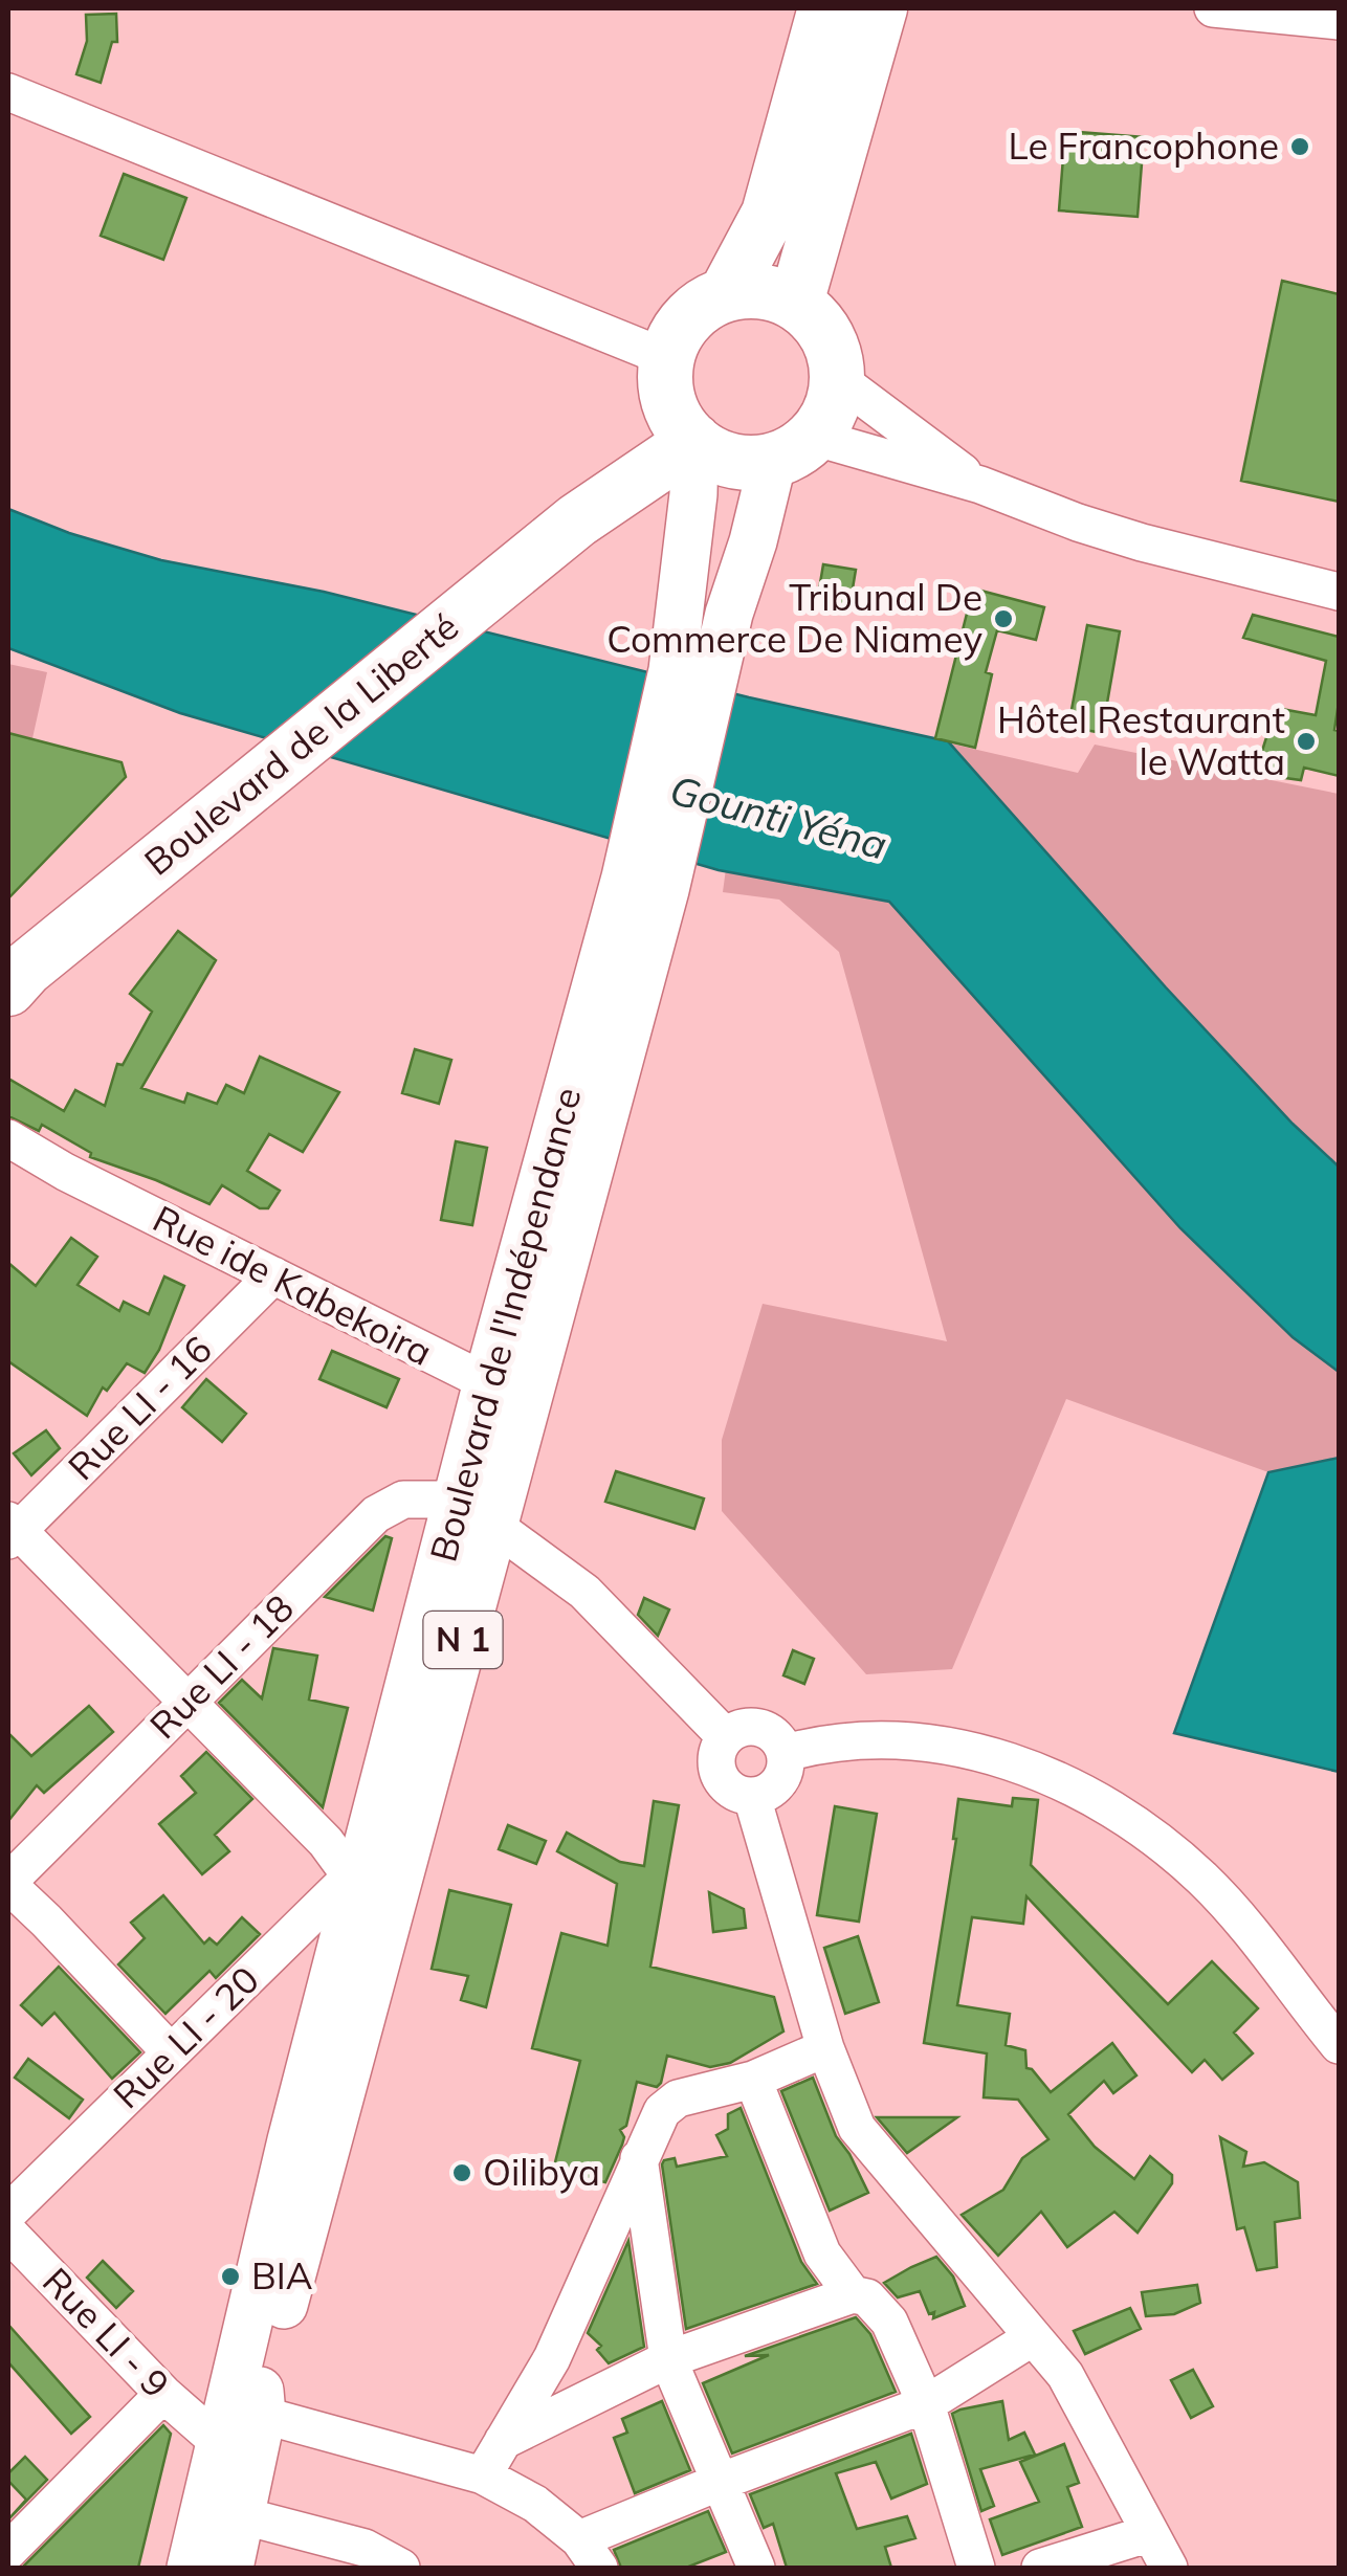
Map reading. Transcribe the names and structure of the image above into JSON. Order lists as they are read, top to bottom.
{
  "streets": {
    "highway": ["Boulevard de la Liberté"],
    "main road": ["Boulevard de l'Indépendance", "N 1"],
    "street": [
      "Rue ide Kabekoira",
      "Rue LI - 16",
      "Rue LI - 18",
      "Rue LI - 20",
      "Rue LI - 9"
    ]
  },
  "crossings": [
    ["Boulevard de la Liberté", "Boulevard de l'Indépendance"],
    ["Rue ide Kabekoira", "Boulevard de l'Indépendance"],
    ["Rue ide Kabekoira", "Rue LI - 16"],
    ["Boulevard de l'Indépendance", "Rue LI - 18"],
    ["Boulevard de l'Indépendance", "Rue LI - 20"],
    ["Boulevard de l'Indépendance", "Rue LI - 9"]
  ],
  "water": ["Gounti Yéna"],
  "places": [
    "Le Francophone",
    "Tribunal De Commerce De Niamey",
    "Hôtel Restaurant le Watta",
    "Oilibya",
    "BIA"
  ]
}
